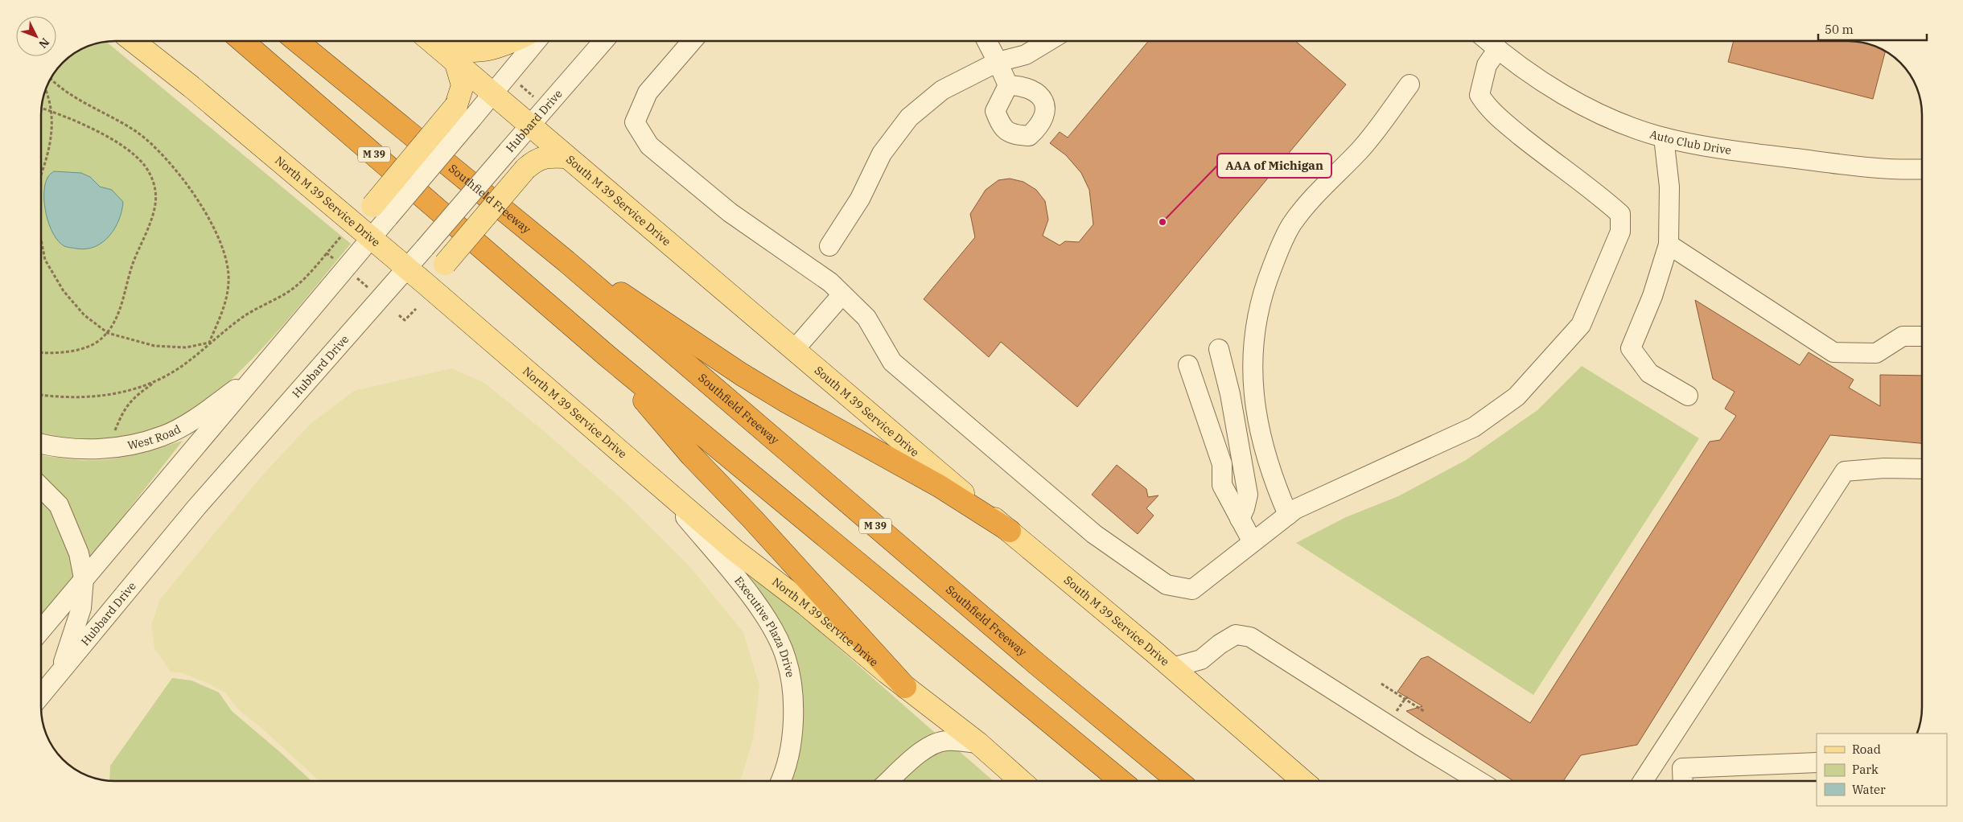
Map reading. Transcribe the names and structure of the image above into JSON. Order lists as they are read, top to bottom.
{
  "streets": {
    "highway": ["M 39", "Southfield Freeway"],
    "main road": ["South M 39 Service Drive", "North M 39 Service Drive"],
    "street": [
      "Hubbard Drive",
      "Auto Club Drive",
      "West Road",
      "Executive Plaza Drive"
    ]
  },
  "crossings": [
    ["Hubbard Drive", "South M 39 Service Drive"],
    ["Hubbard Drive", "North M 39 Service Drive"],
    ["North M 39 Service Drive", "Executive Plaza Drive"]
  ],
  "places": ["AAA of Michigan"],
  "legend": ["Road", "Park", "Water"],
  "scale_bar": "50 m",
  "north": "bottom right"
}
